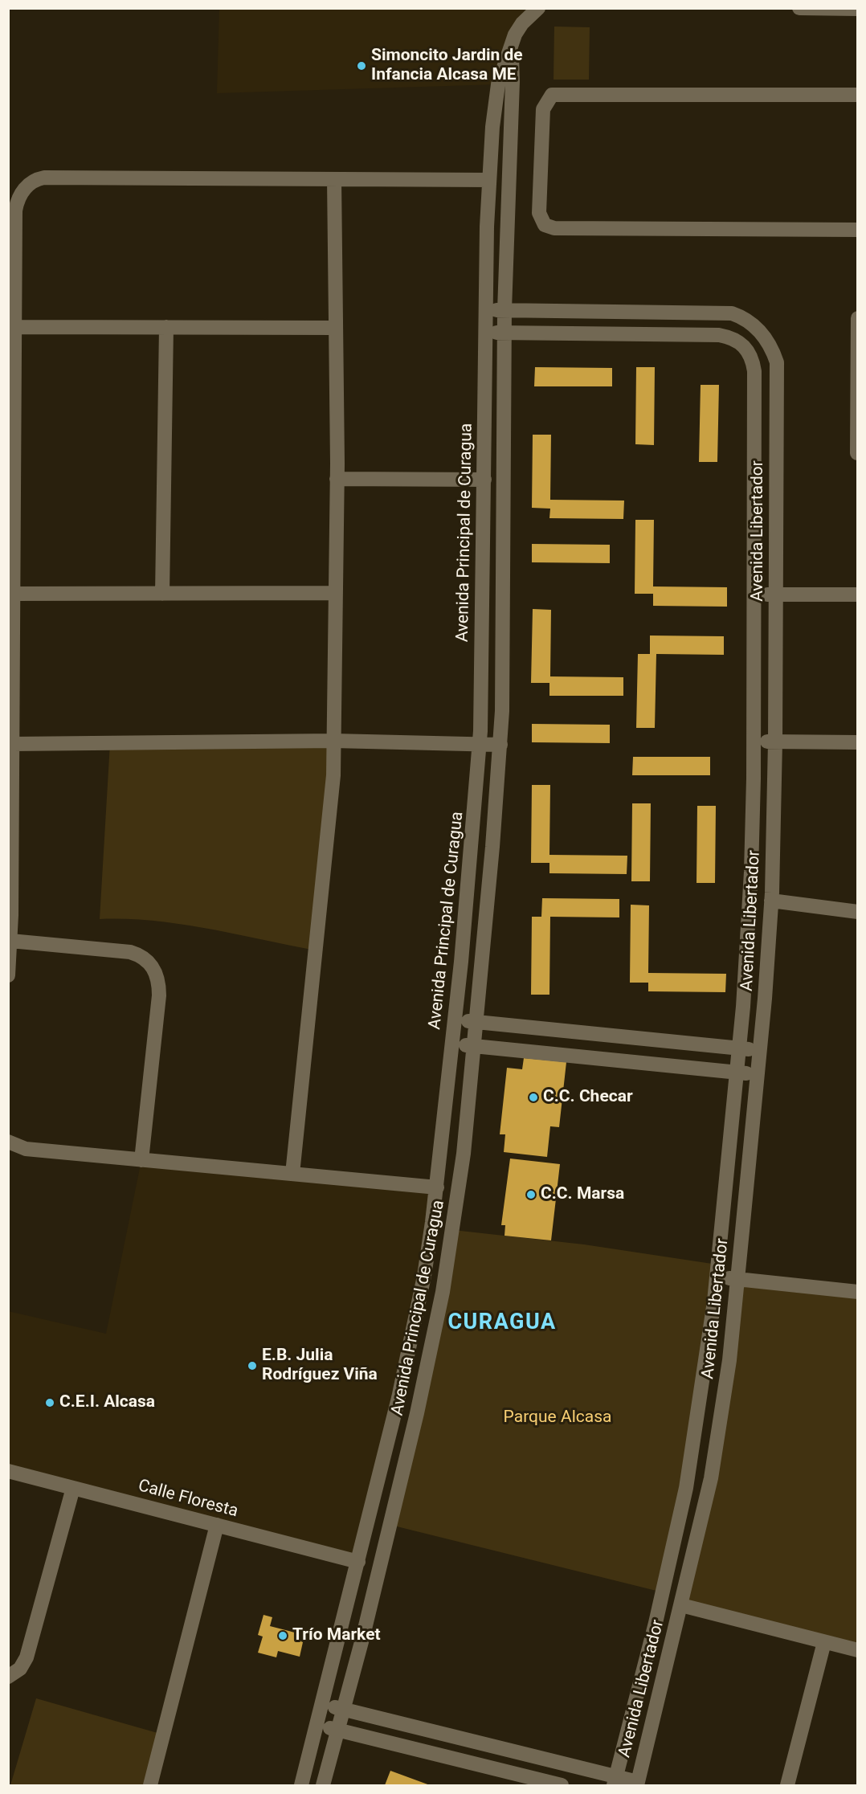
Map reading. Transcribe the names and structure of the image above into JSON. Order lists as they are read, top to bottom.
{
  "streets": {
    "street": ["Avenida Libertador", "Avenida Principal de Curagua", "Calle Floresta"]
  },
  "crossings": [
    ["Avenida Libertador", "Avenida Principal de Curagua"],
    ["Avenida Principal de Curagua", "Calle Floresta"]
  ],
  "districts": ["CURAGUA"],
  "parks": ["Parque Alcasa"],
  "places": [
    "Simoncito Jardin de Infancia Alcasa ME",
    "C.C. Checar",
    "C.C. Marsa",
    "E.B. Julia Rodríguez Viña",
    "C.E.I. Alcasa",
    "Trío Market"
  ]
}
